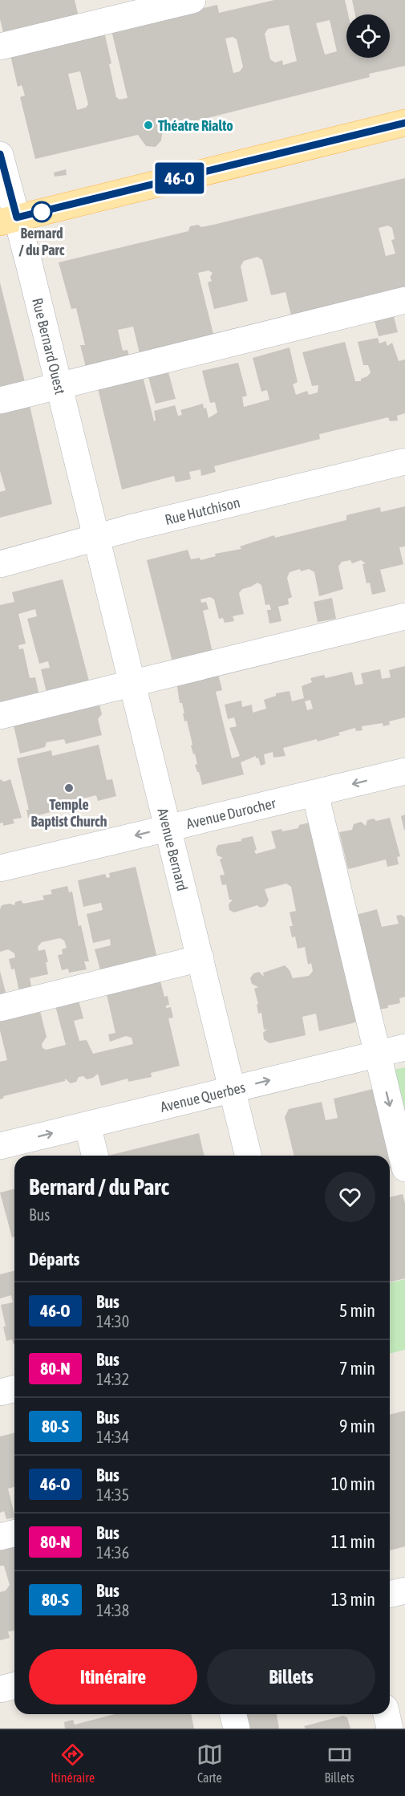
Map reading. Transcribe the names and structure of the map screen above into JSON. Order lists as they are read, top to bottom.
{
  "streets": {
    "street": [
      "Rue Bernard Ouest",
      "Rue Hutchison",
      "Avenue Durocher",
      "Avenue Bernard",
      "Avenue Querbes"
    ]
  },
  "crossings": [
    ["Rue Bernard Ouest", "Rue Hutchison"],
    ["Rue Bernard Ouest", "Avenue Bernard"],
    ["Rue Hutchison", "Avenue Bernard"],
    ["Avenue Durocher", "Avenue Bernard"],
    ["Avenue Bernard", "Avenue Querbes"]
  ],
  "one_way": ["Avenue Querbes"],
  "places": ["Théatre Rialto", "Bernard / du Parc", "Temple Baptist Church"],
  "lines": ["bus line 46-O"],
  "page": {
    "on_map": "46-O",
    "heading": [
      ["Bernard / du Parc", "Bus"],
      "Départs"
    ],
    "list": [
      {
        "mark": "46-O",
        "name": "Bus",
        "note": "14:30",
        "value": "5 min"
      },
      {
        "mark": "80-N",
        "name": "Bus",
        "note": "14:32",
        "value": "7 min"
      },
      {
        "mark": "80-S",
        "name": "Bus",
        "note": "14:34",
        "value": "9 min"
      },
      {
        "mark": "46-O",
        "name": "Bus",
        "note": "14:35",
        "value": "10 min"
      },
      {
        "mark": "80-N",
        "name": "Bus",
        "note": "14:36",
        "value": "11 min"
      },
      {
        "mark": "80-S",
        "name": "Bus",
        "note": "14:38",
        "value": "13 min"
      }
    ],
    "buttons": ["Itinéraire", "Billets"],
    "tabs": ["Itinéraire", "Carte", "Billets"]
  }
}
